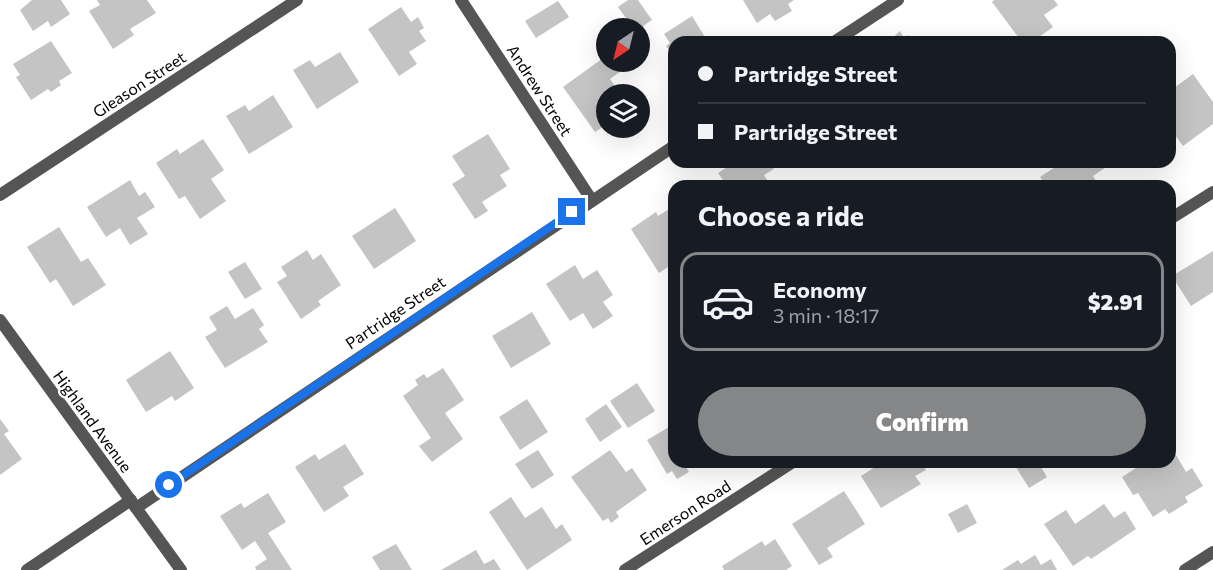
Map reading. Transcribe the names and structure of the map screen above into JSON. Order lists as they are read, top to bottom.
{
  "streets": {
    "street": [
      "Gleason Street",
      "Andrew Street",
      "Partridge Street",
      "Highland Avenue",
      "Emerson Road"
    ]
  },
  "crossings": [
    ["Andrew Street", "Partridge Street"],
    ["Partridge Street", "Highland Avenue"]
  ],
  "north": "bottom left",
  "page": {
    "banner": ["Partridge Street", "Partridge Street"],
    "heading": "Choose a ride",
    "list": [
      {
        "name": "Economy",
        "note": "3 min · 18:17",
        "value": "$2.91"
      }
    ],
    "buttons": "Confirm"
  }
}
